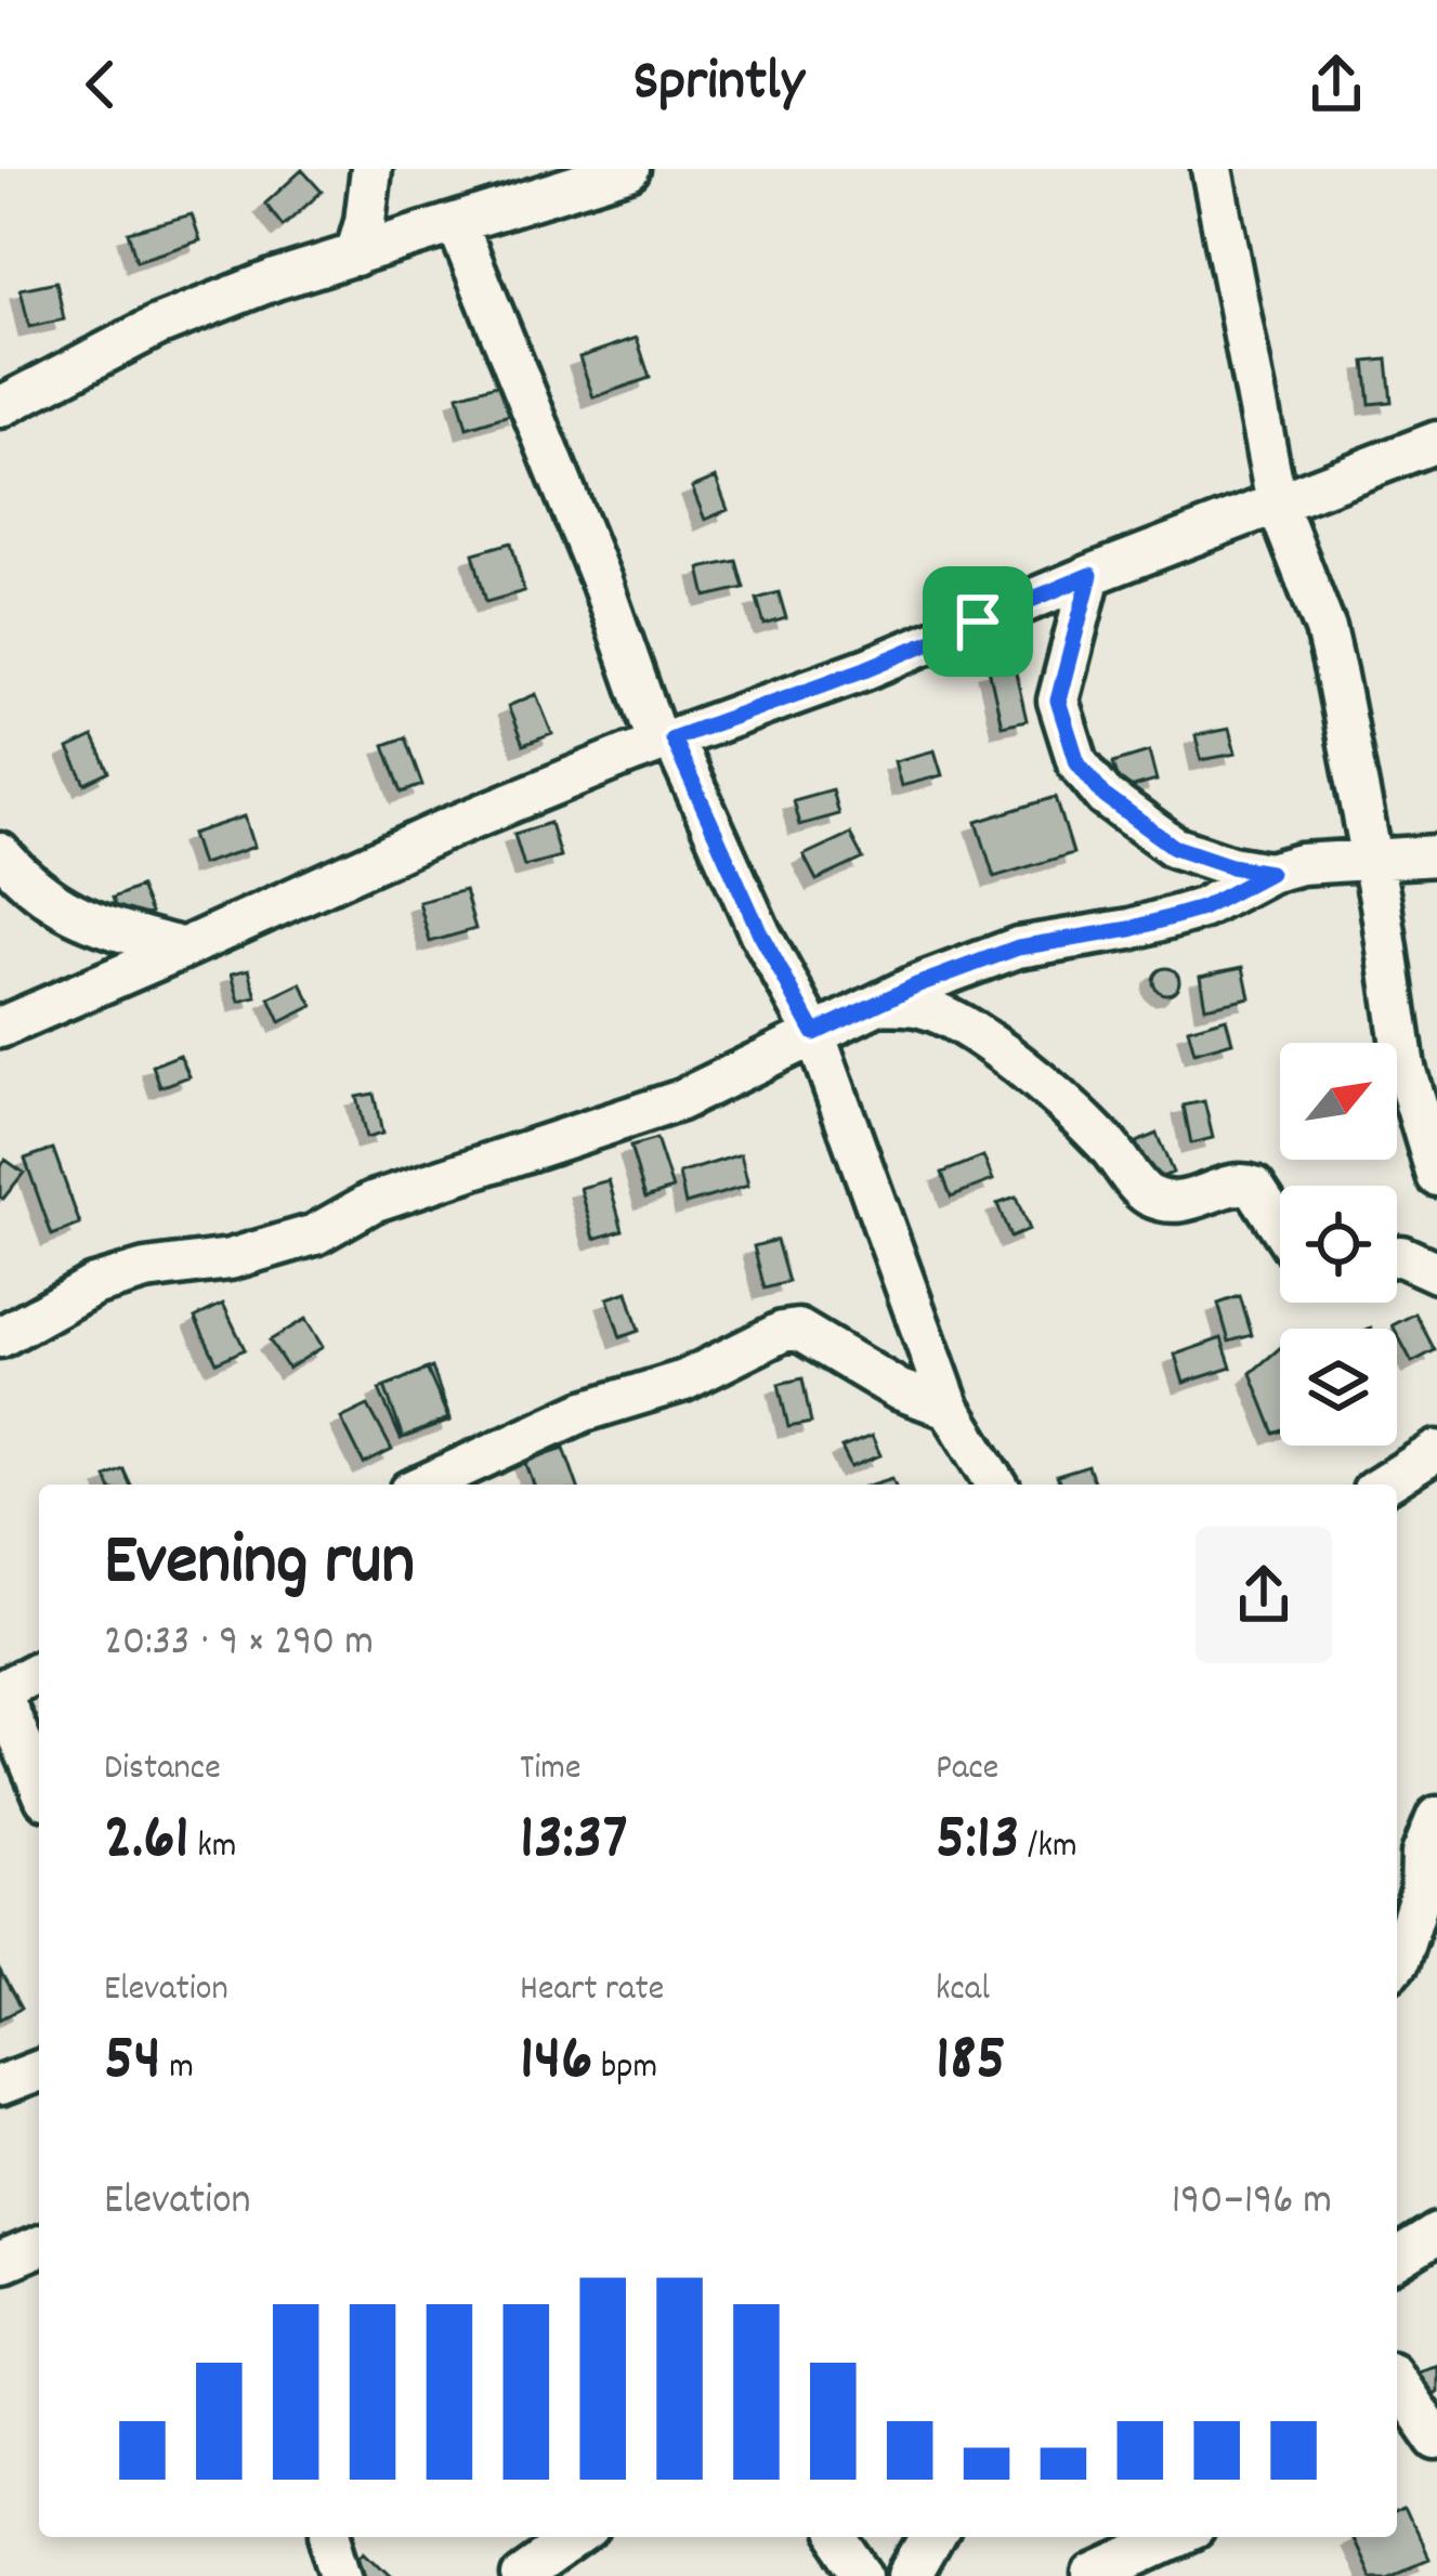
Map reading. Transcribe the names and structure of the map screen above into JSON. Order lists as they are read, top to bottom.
{
  "north": "top right",
  "page": {
    "header": "Sprintly",
    "heading": ["Evening run", "20:33 · 9 × 290 m"],
    "stats": [
      ["Distance", "2.61 km"],
      ["Time", "13:37"],
      ["Pace", "5:13 /km"],
      ["Elevation", "54 m"],
      ["Heart rate", "146 bpm"],
      ["kcal", "185"]
    ],
    "chart": ["Elevation", "190–196 m"]
  }
}
